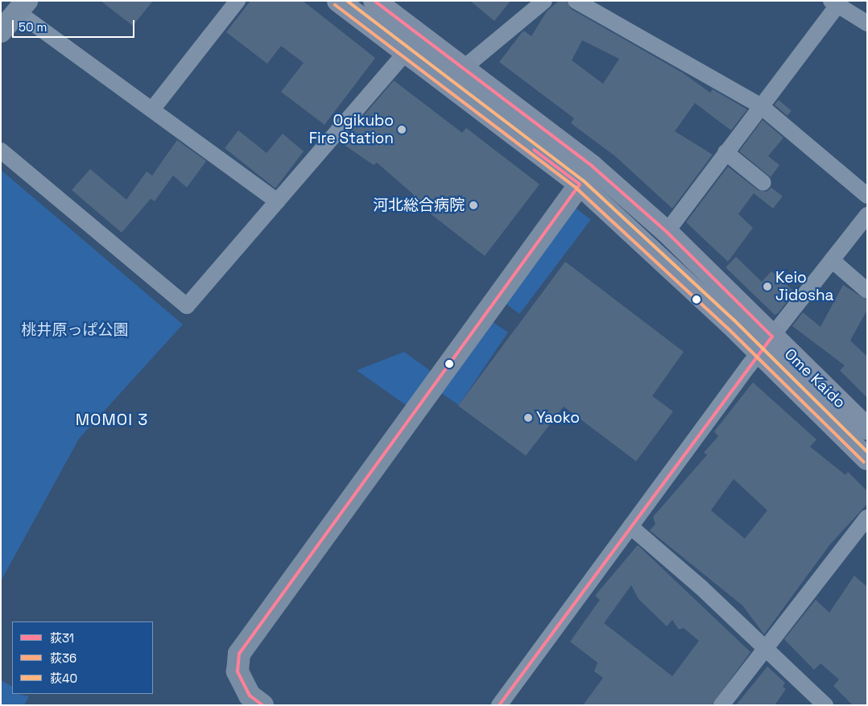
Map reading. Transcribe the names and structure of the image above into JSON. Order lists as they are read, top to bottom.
{
  "streets": {
    "main road": ["Ome Kaido"]
  },
  "districts": ["MOMOI 3"],
  "parks": ["桃井原っぱ公園"],
  "places": [
    "Ogikubo Fire Station",
    "河北総合病院",
    "Keio Jidosha",
    "Yaoko"
  ],
  "lines": ["transit line 荻31", "transit line 荻40", "transit line 荻36"],
  "legend": ["荻31", "荻36", "荻40"],
  "scale_bar": "50 m"
}
